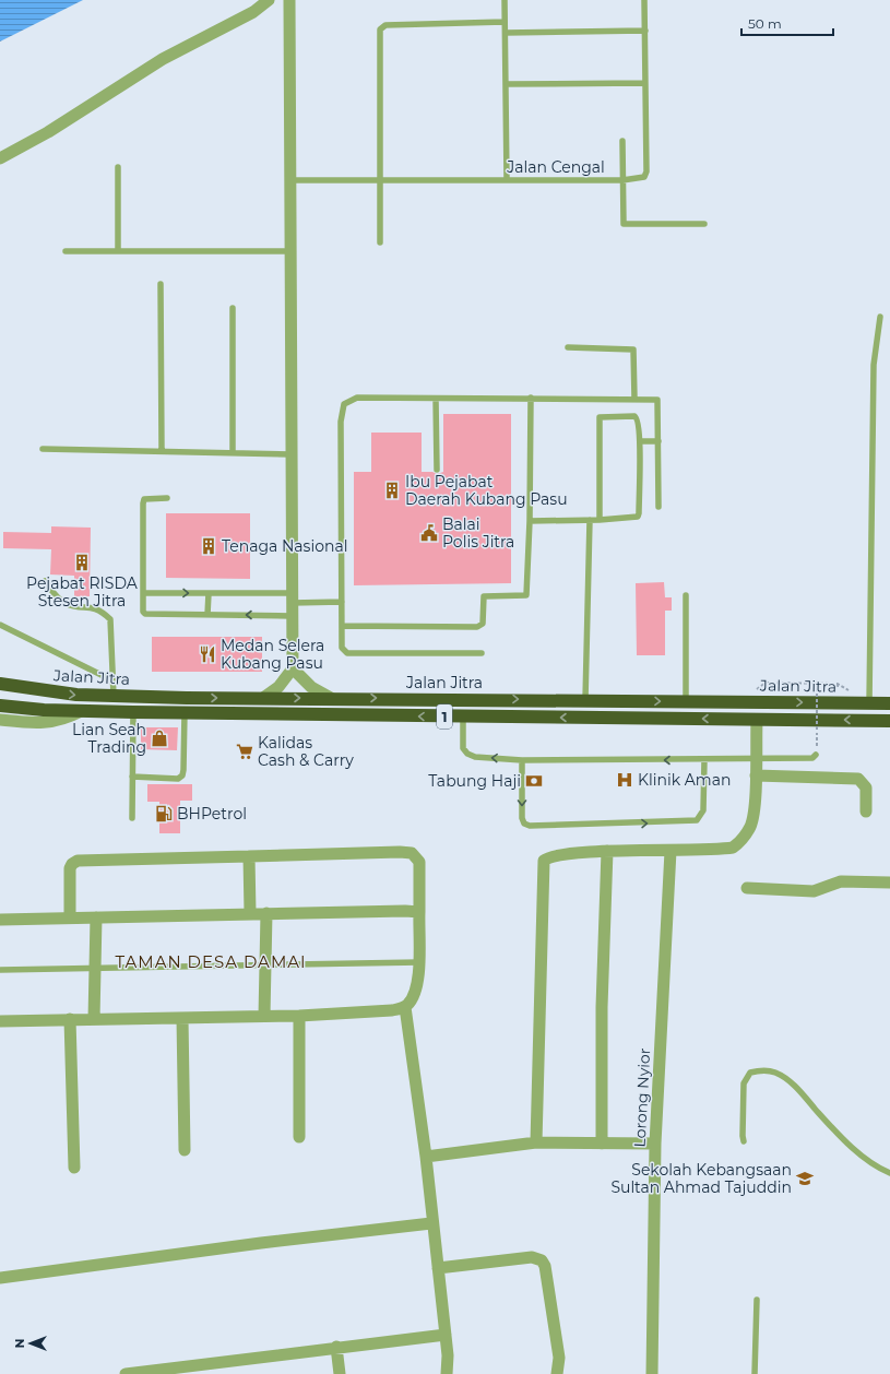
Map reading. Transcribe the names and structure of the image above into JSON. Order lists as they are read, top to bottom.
{
  "streets": {
    "highway": ["Jalan Jitra", "1"],
    "street": ["Lorong Nyior"],
    "lane": ["Jalan Cengal"]
  },
  "districts": ["TAMAN DESA DAMAI"],
  "places": {
    "building": ["Ibu Pejabat Daerah Kubang Pasu", "Tenaga Nasional", "Pejabat RISDA Stesen Jitra"],
    "public building": ["Balai Polis Jitra"],
    "restaurant": ["Medan Selera Kubang Pasu"],
    "shop": ["Lian Seah Trading"],
    "supermarket": ["Kalidas Cash & Carry"],
    "hospital": ["Klinik Aman"],
    "bank": ["Tabung Haji"],
    "fuel station": ["BHPetrol"],
    "school or university": ["Sekolah Kebangsaan Sultan Ahmad Tajuddin"]
  },
  "scale_bar": "50 m",
  "north": "left"
}
